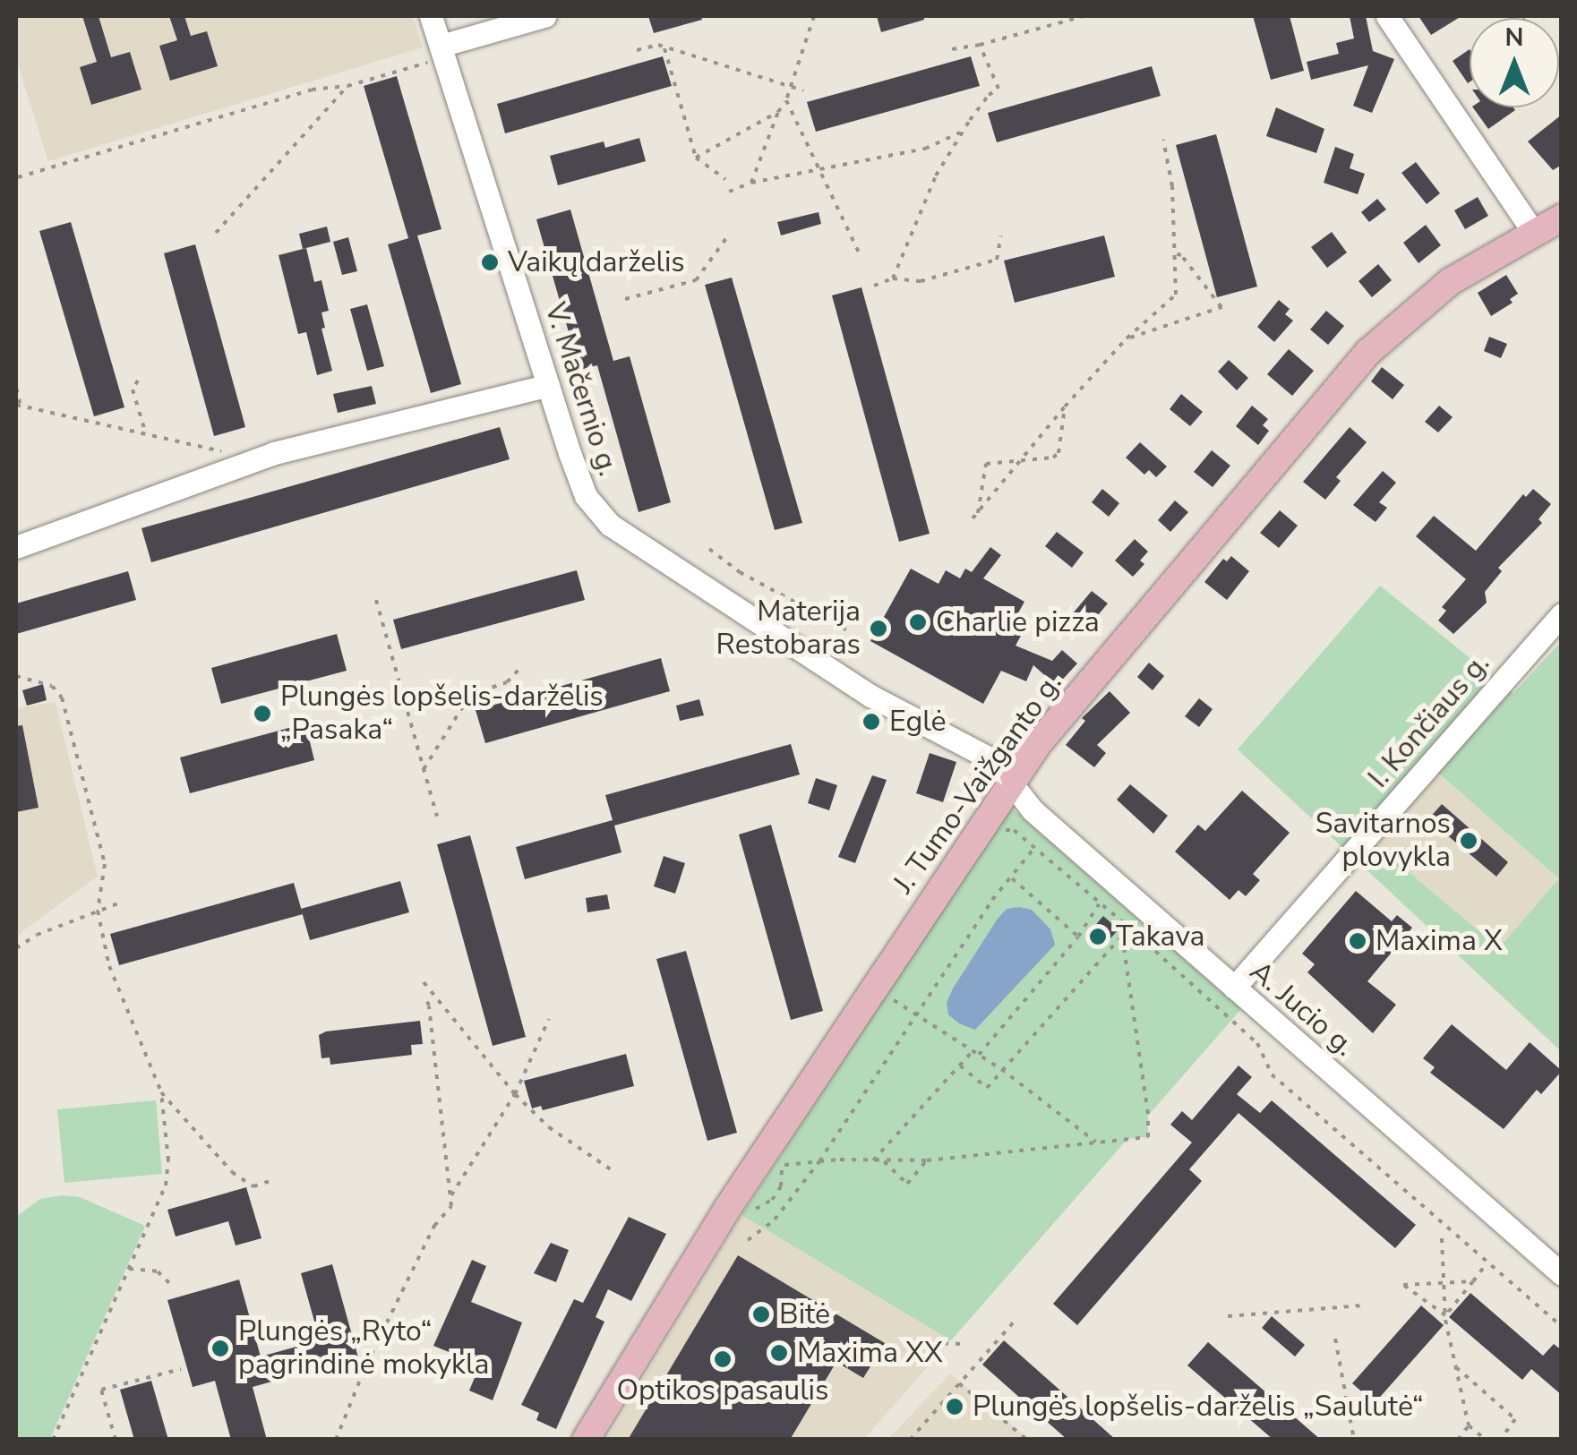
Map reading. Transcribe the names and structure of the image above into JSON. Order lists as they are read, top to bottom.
{
  "streets": {
    "main road": ["J. Tumo-Vaižganto g."],
    "street": ["V. Mačernio g.", "I. Končiaus g.", "A. Jucio g."]
  },
  "crossings": [
    ["V. Mačernio g.", "J. Tumo-Vaižganto g."],
    ["V. Mačernio g.", "A. Jucio g."],
    ["I. Končiaus g.", "A. Jucio g."],
    ["J. Tumo-Vaižganto g.", "A. Jucio g."]
  ],
  "places": [
    "Vaikų darželis",
    "Charlie pizza",
    "Materija Restobaras",
    "Plungės lopšelis-darželis „Pasaka“",
    "Eglė",
    "Savitarnos plovykla",
    "Takava",
    "Maxima X",
    "Bitė",
    "Plungės „Ryto“ pagrindinė mokykla",
    "Maxima XX",
    "Optikos pasaulis",
    "Plungės lopšelis-darželis „Saulutė“"
  ],
  "north": "top"
}
